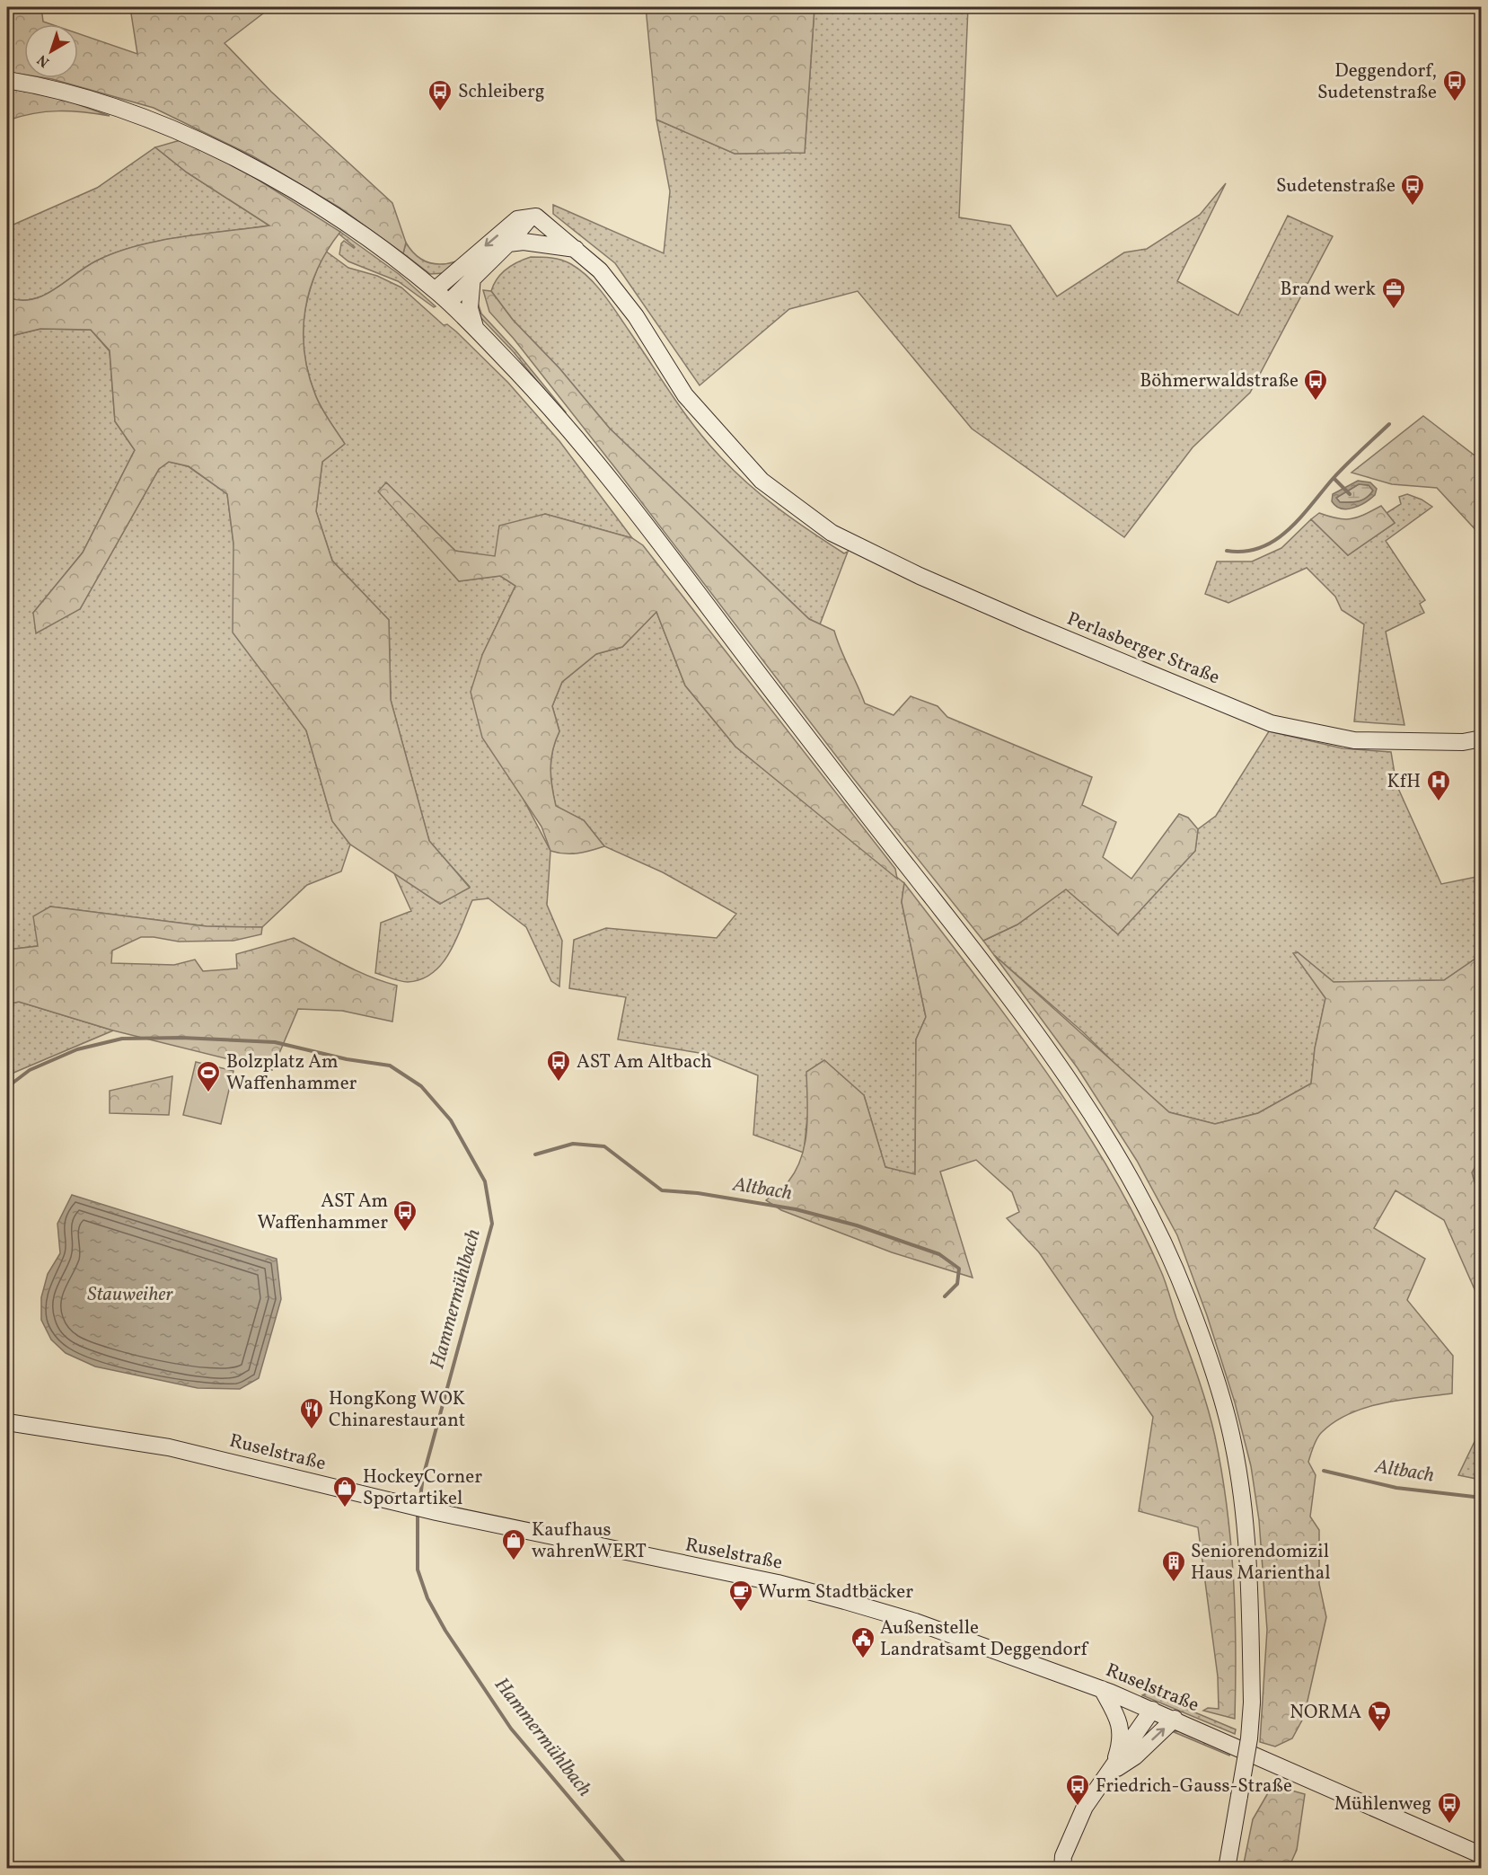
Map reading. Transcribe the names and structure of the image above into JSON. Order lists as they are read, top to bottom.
{
  "streets": {
    "main road": ["Perlasberger Straße", "Ruselstraße"]
  },
  "water": ["Altbach", "Stauweiher", "Hammermühlbach"],
  "places": {
    "bus stop": [
      "Deggendorf, Sudetenstraße",
      "Schleiberg",
      "Sudetenstraße",
      "Böhmerwaldstraße",
      "AST Am Altbach",
      "AST Am Waffenhammer",
      "Friedrich-Gauss-Straße",
      "Mühlenweg"
    ],
    "office": ["Brand werk"],
    "hospital": ["KfH"],
    "sports": ["Bolzplatz Am Waffenhammer"],
    "restaurant": ["HongKong WOK Chinarestaurant"],
    "shop": ["HockeyCorner Sportartikel", "Kaufhaus wahrenWERT"],
    "building": ["Seniorendomizil Haus Marienthal"],
    "cafe": ["Wurm Stadtbäcker"],
    "public building": ["Außenstelle Landratsamt Deggendorf"],
    "supermarket": ["NORMA"]
  },
  "north": "bottom left"
}
